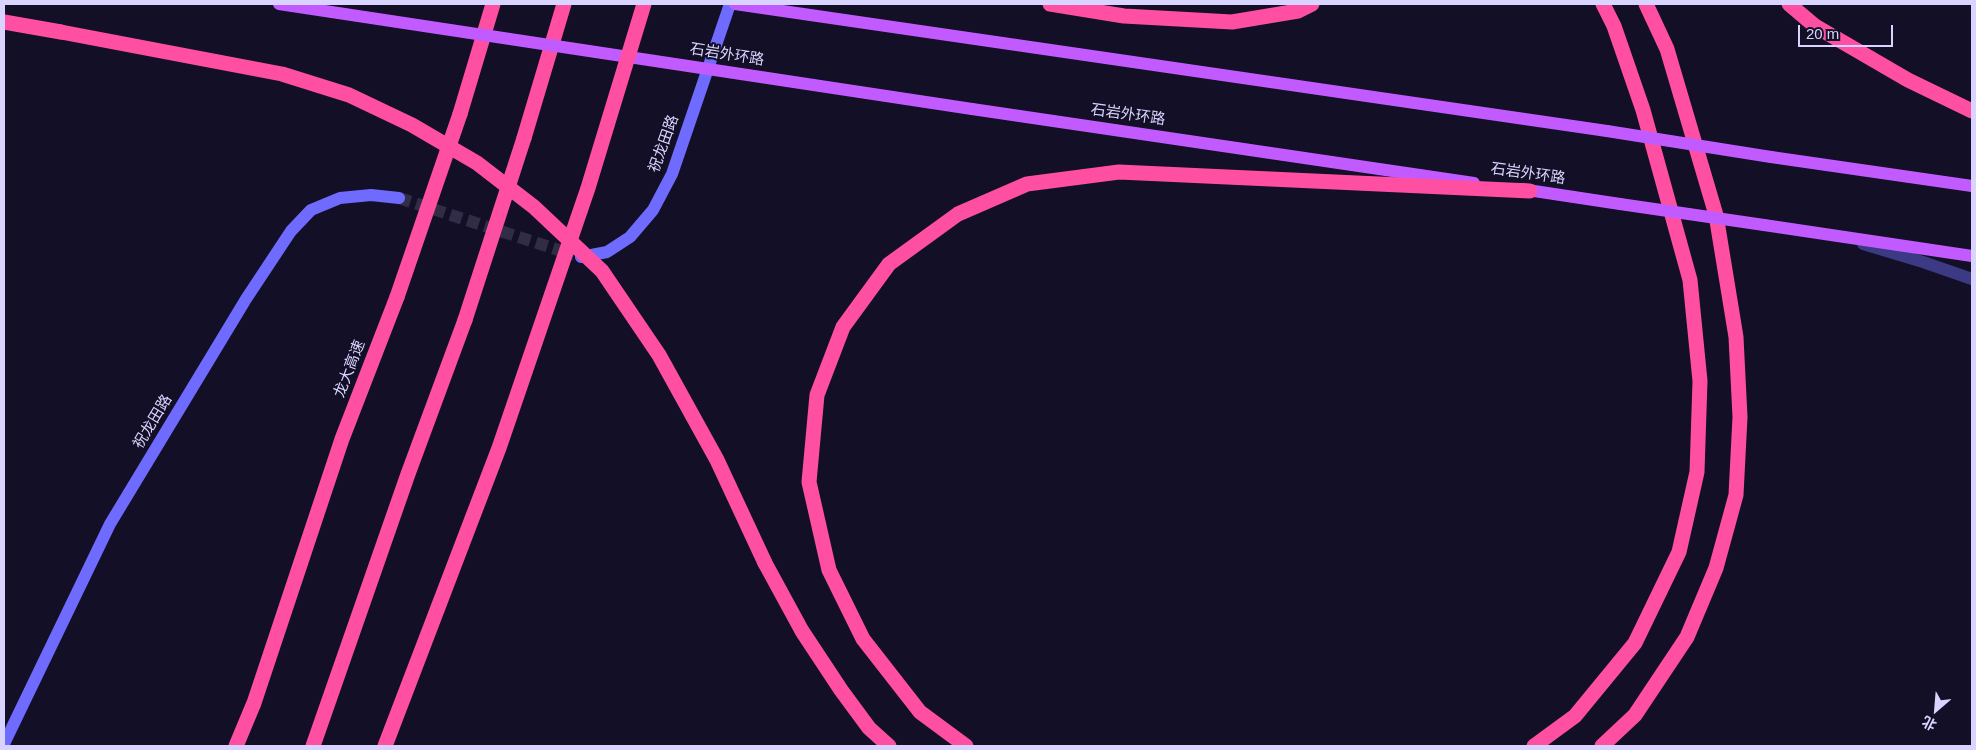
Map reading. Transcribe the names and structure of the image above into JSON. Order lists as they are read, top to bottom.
{
  "streets": {
    "highway": ["龙大高速"],
    "main road": ["石岩外环路"],
    "street": ["祝龙田路"]
  },
  "scale_bar": "20 m",
  "north": "bottom left"
}
